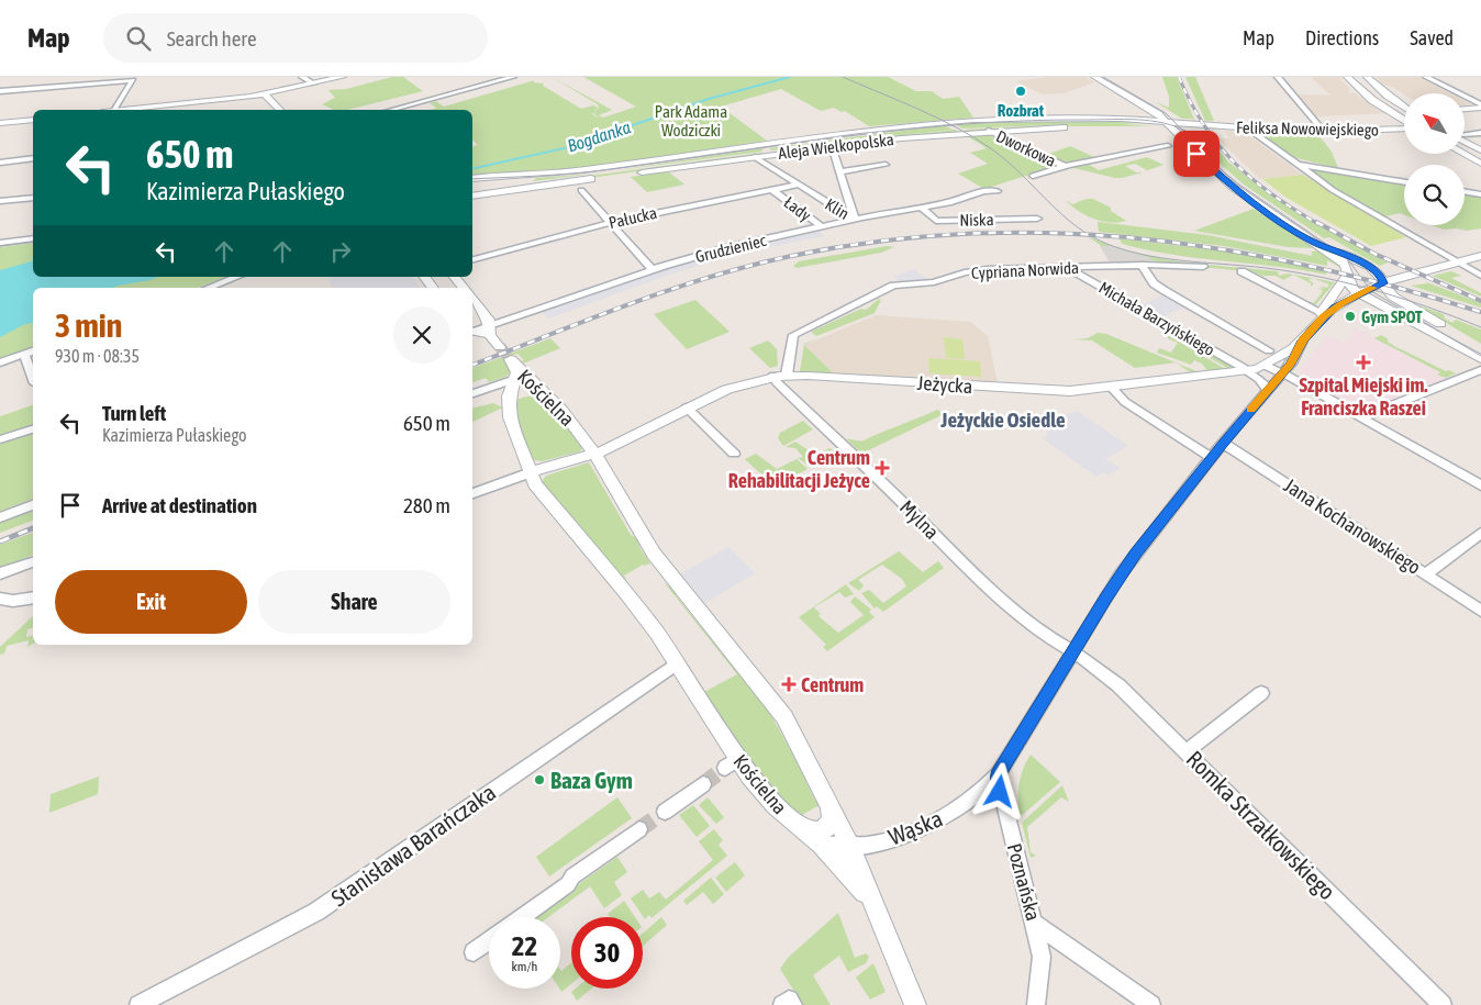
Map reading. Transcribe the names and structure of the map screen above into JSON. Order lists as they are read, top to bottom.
{
  "streets": {
    "street": [
      "Feliksa Nowowiejskiego",
      "Aleja Wielkopolska",
      "Dworkowa",
      "Łady",
      "Klin",
      "Pałucka",
      "Niska",
      "Grudzieniec",
      "Cypriana Norwida",
      "Michała Barzyńskiego",
      "Jeżycka",
      "Kościelna",
      "Mylna",
      "Jana Kochanowskiego",
      "Romka Strzałkowskiego",
      "Wąska",
      "Stanisława Barańczaka",
      "Poznańska"
    ]
  },
  "crossings": [
    ["Feliksa Nowowiejskiego", "Aleja Wielkopolska"],
    ["Aleja Wielkopolska", "Dworkowa"],
    ["Aleja Wielkopolska", "Klin"],
    ["Łady", "Pałucka"],
    ["Łady", "Grudzieniec"],
    ["Klin", "Pałucka"],
    ["Klin", "Grudzieniec"],
    ["Niska", "Grudzieniec"],
    ["Cypriana Norwida", "Michała Barzyńskiego"],
    ["Cypriana Norwida", "Jeżycka"],
    ["Cypriana Norwida", "Mylna"],
    ["Michała Barzyńskiego", "Jeżycka"],
    ["Jeżycka", "Kościelna"],
    ["Jeżycka", "Mylna"],
    ["Kościelna", "Wąska"],
    ["Kościelna", "Stanisława Barańczaka"],
    ["Mylna", "Romka Strzałkowskiego"],
    ["Wąska", "Poznańska"]
  ],
  "districts": ["Jeżyckie Osiedle"],
  "water": ["Bogdanka"],
  "parks": ["Park Adama Wodziczki"],
  "places": {
    "other": ["Rozbrat", "Gym SPOT", "Baza Gym"],
    "health": ["Szpital Miejski im. Franciszka Raszei", "Centrum Rehabilitacji Jeżyce", "Centrum"]
  },
  "north": "top left",
  "page": {
    "header": "Map",
    "search": "Search here",
    "nav": ["Map", "Directions", "Saved"],
    "turn": ["650 m", "Kazimierza Pułaskiego"],
    "heading": ["3 min", "930 m · 08:35"],
    "list": [
      {
        "name": "Turn left",
        "note": "Kazimierza Pułaskiego",
        "value": "650 m"
      },
      {
        "name": "Arrive at destination",
        "value": "280 m"
      }
    ],
    "buttons": ["Exit", "Share"],
    "speed": "22 km/h",
    "limit": "30"
  }
}
